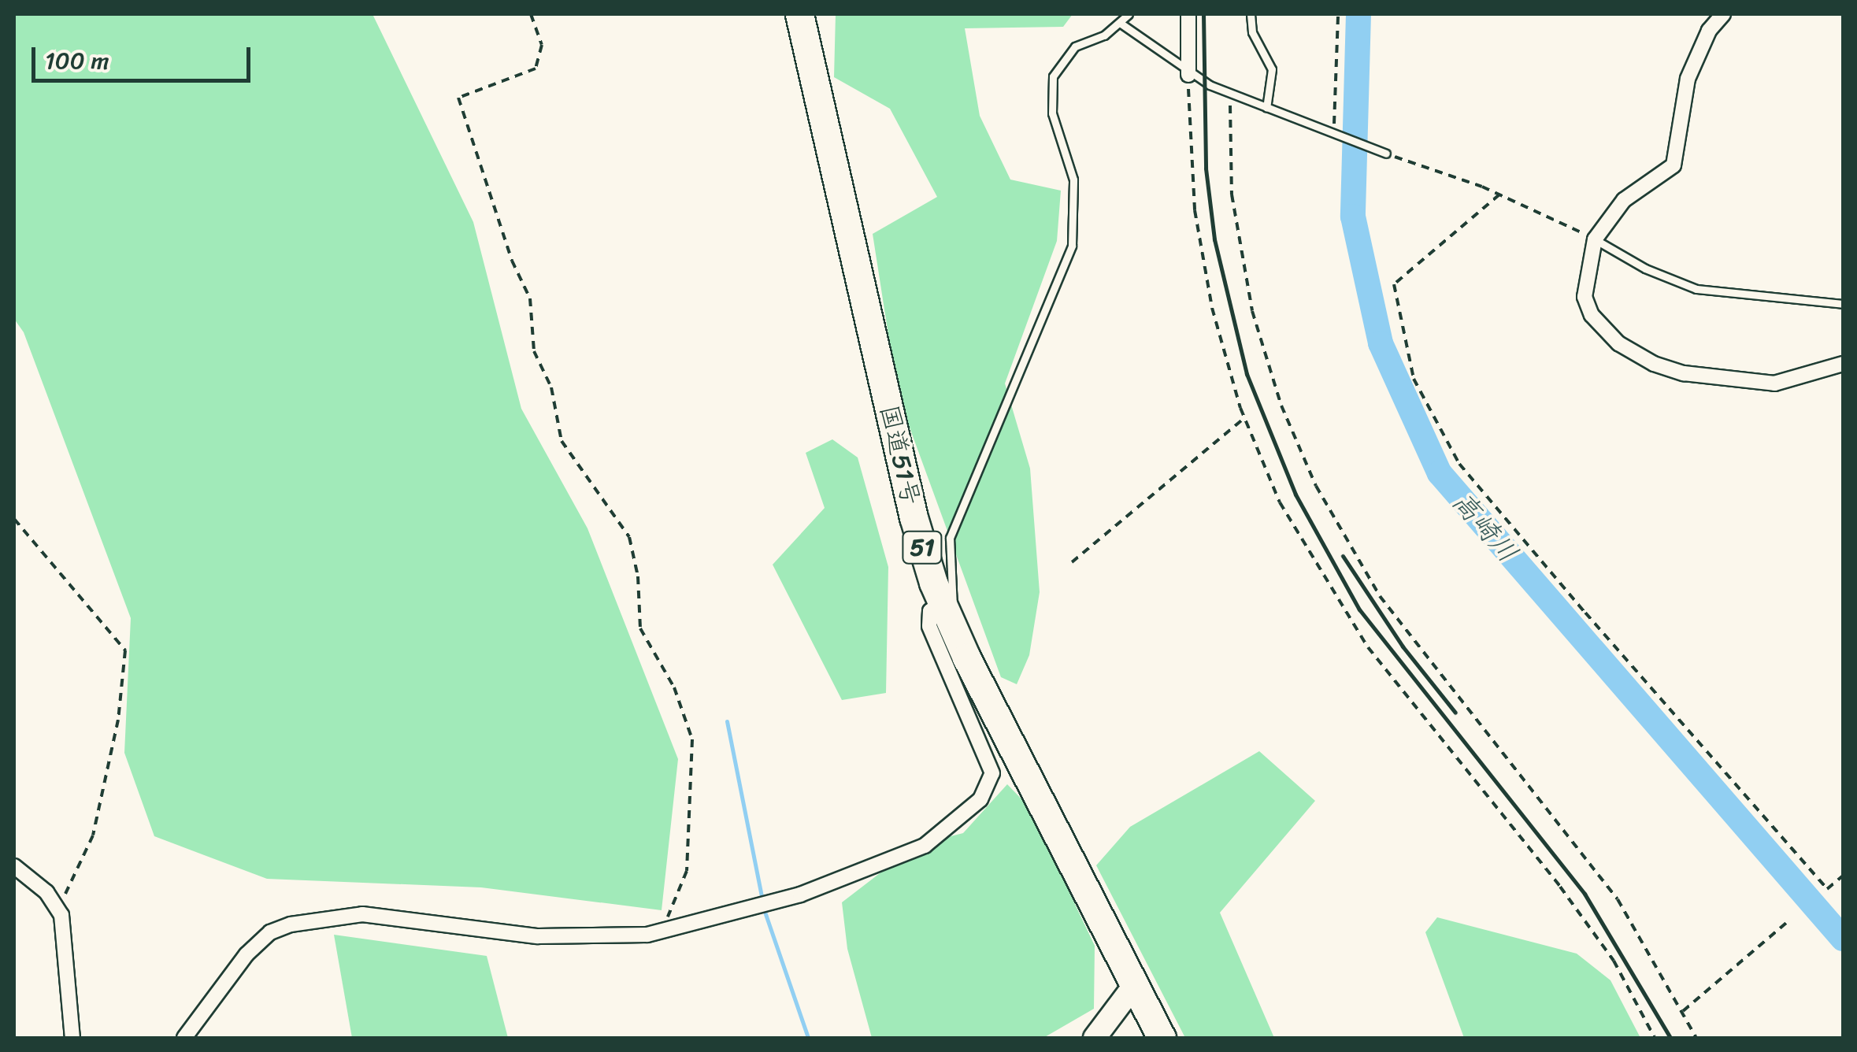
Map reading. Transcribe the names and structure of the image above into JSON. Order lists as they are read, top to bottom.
{
  "streets": {
    "highway": ["国道51号", "51"]
  },
  "water": ["高崎川"],
  "scale_bar": "100 m"
}
